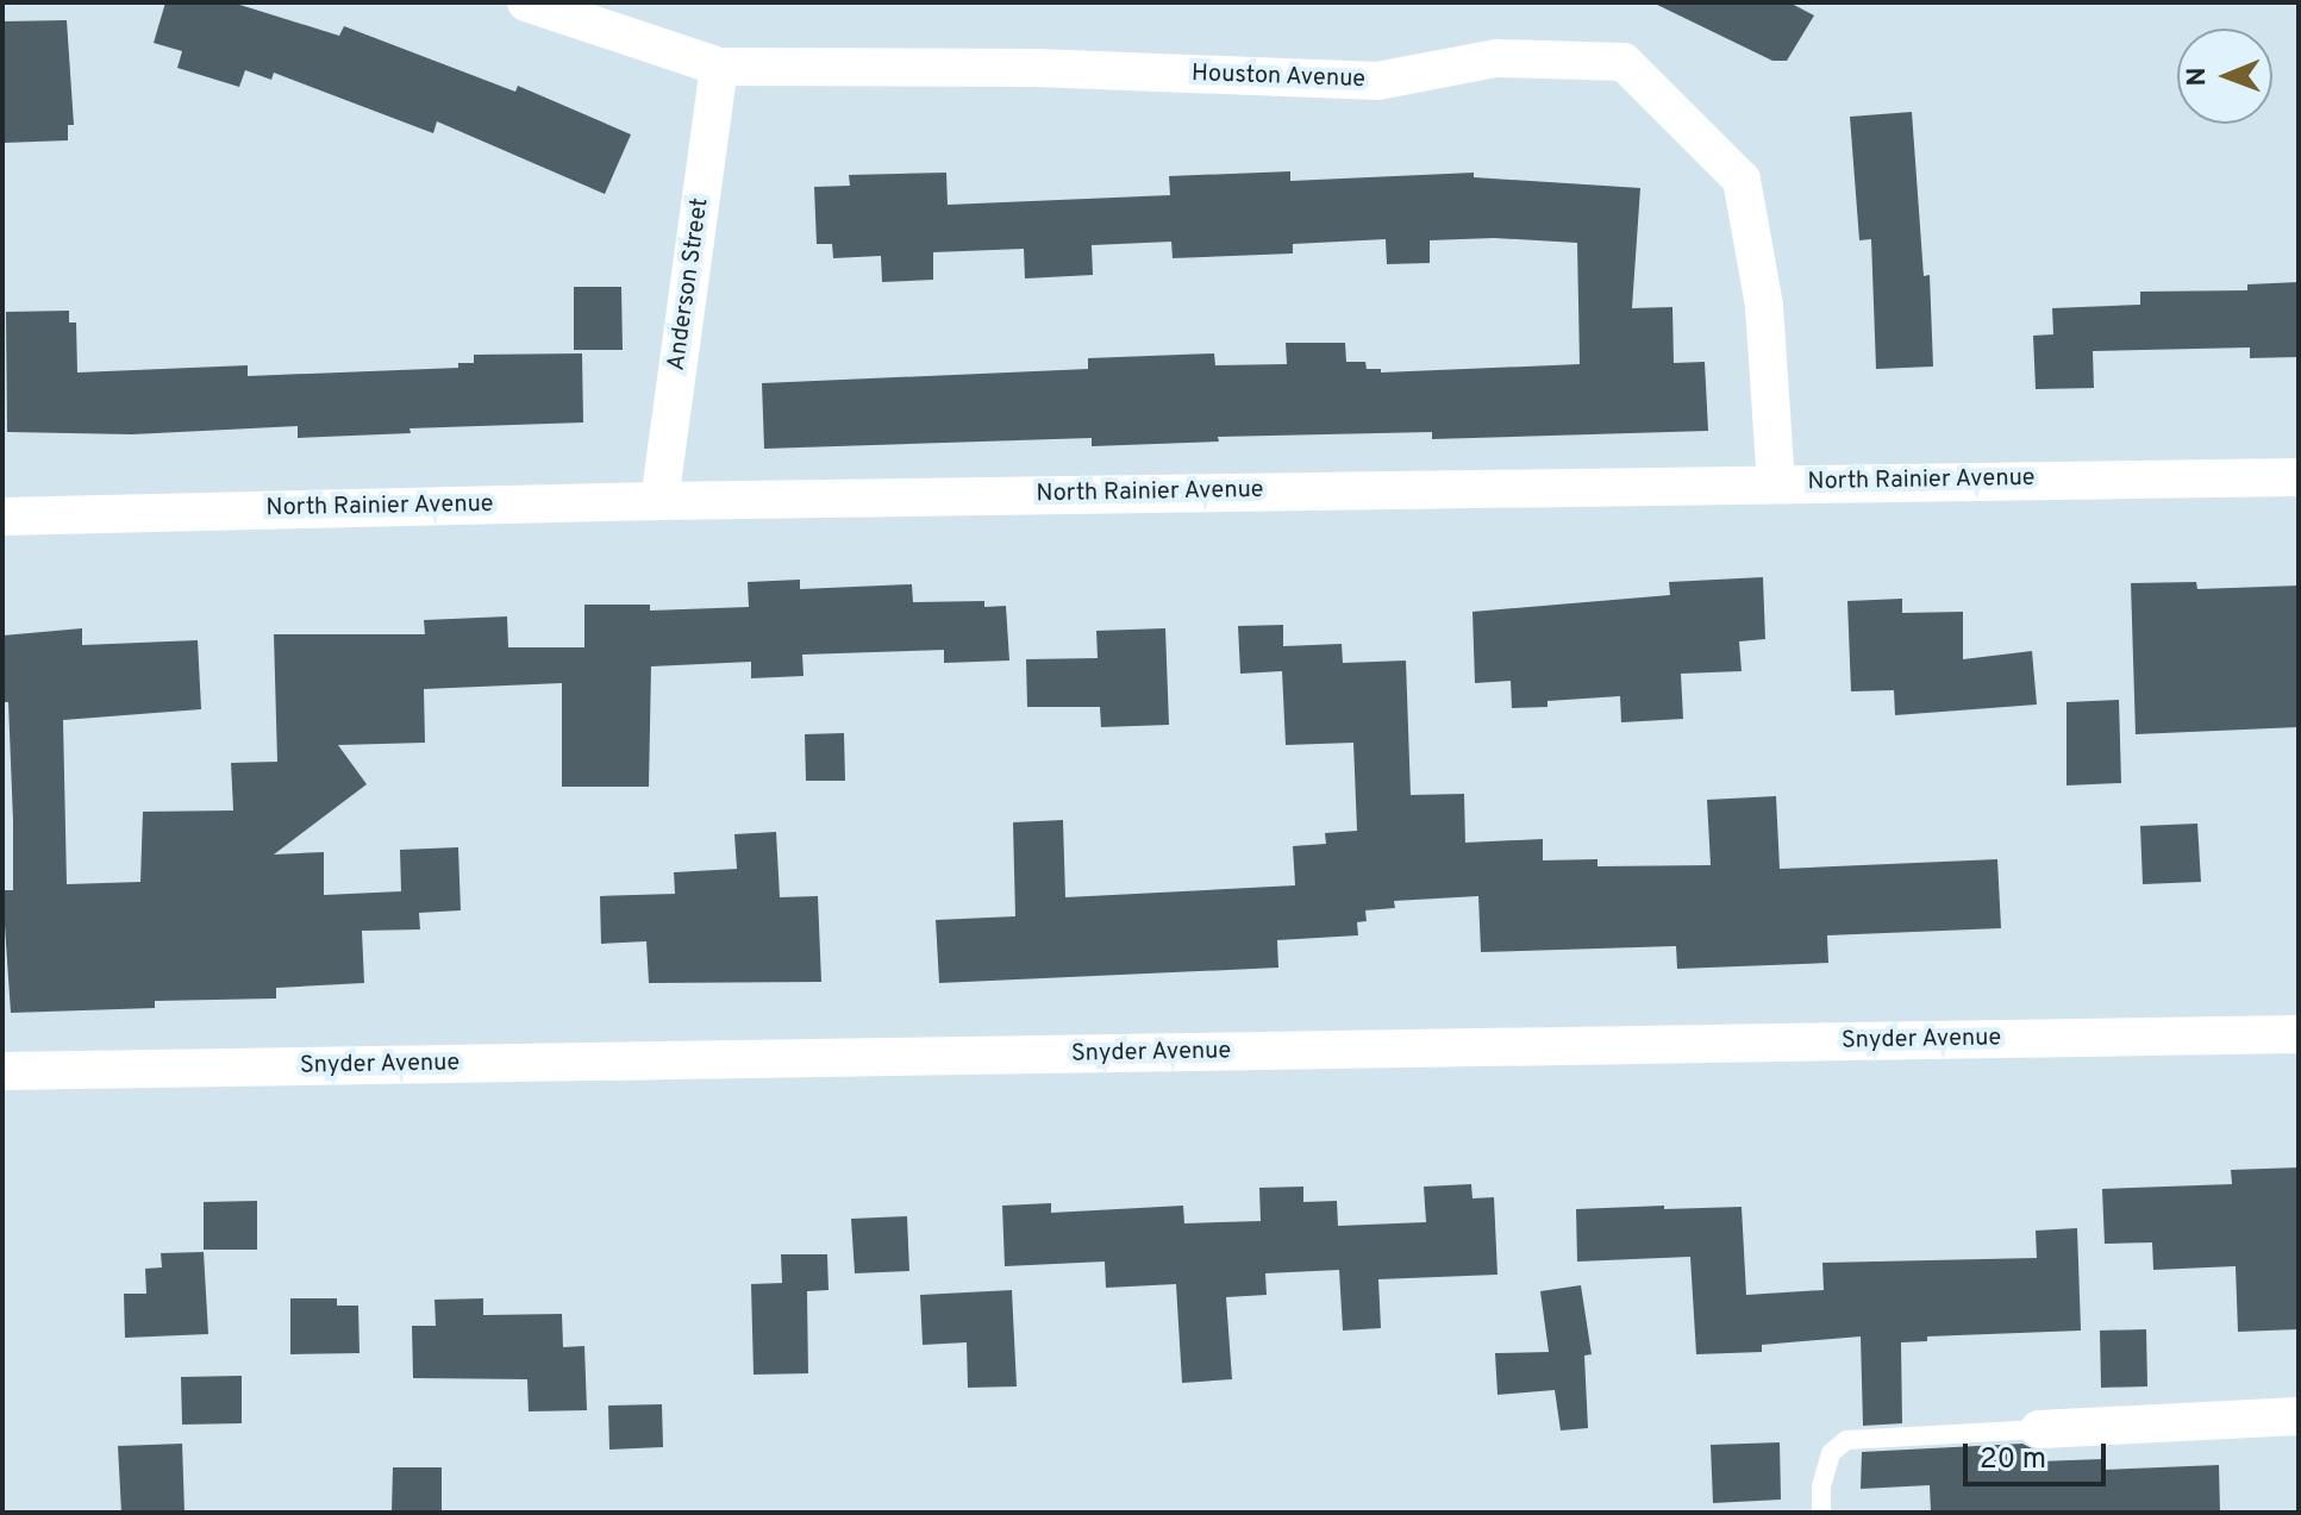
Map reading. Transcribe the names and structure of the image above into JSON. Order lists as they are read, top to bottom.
{
  "streets": {
    "street": [
      "Houston Avenue",
      "Anderson Street",
      "North Rainier Avenue",
      "Snyder Avenue"
    ]
  },
  "crossings": [
    ["Houston Avenue", "Anderson Street"],
    ["Houston Avenue", "North Rainier Avenue"],
    ["Anderson Street", "North Rainier Avenue"]
  ],
  "scale_bar": "20 m",
  "north": "left"
}
